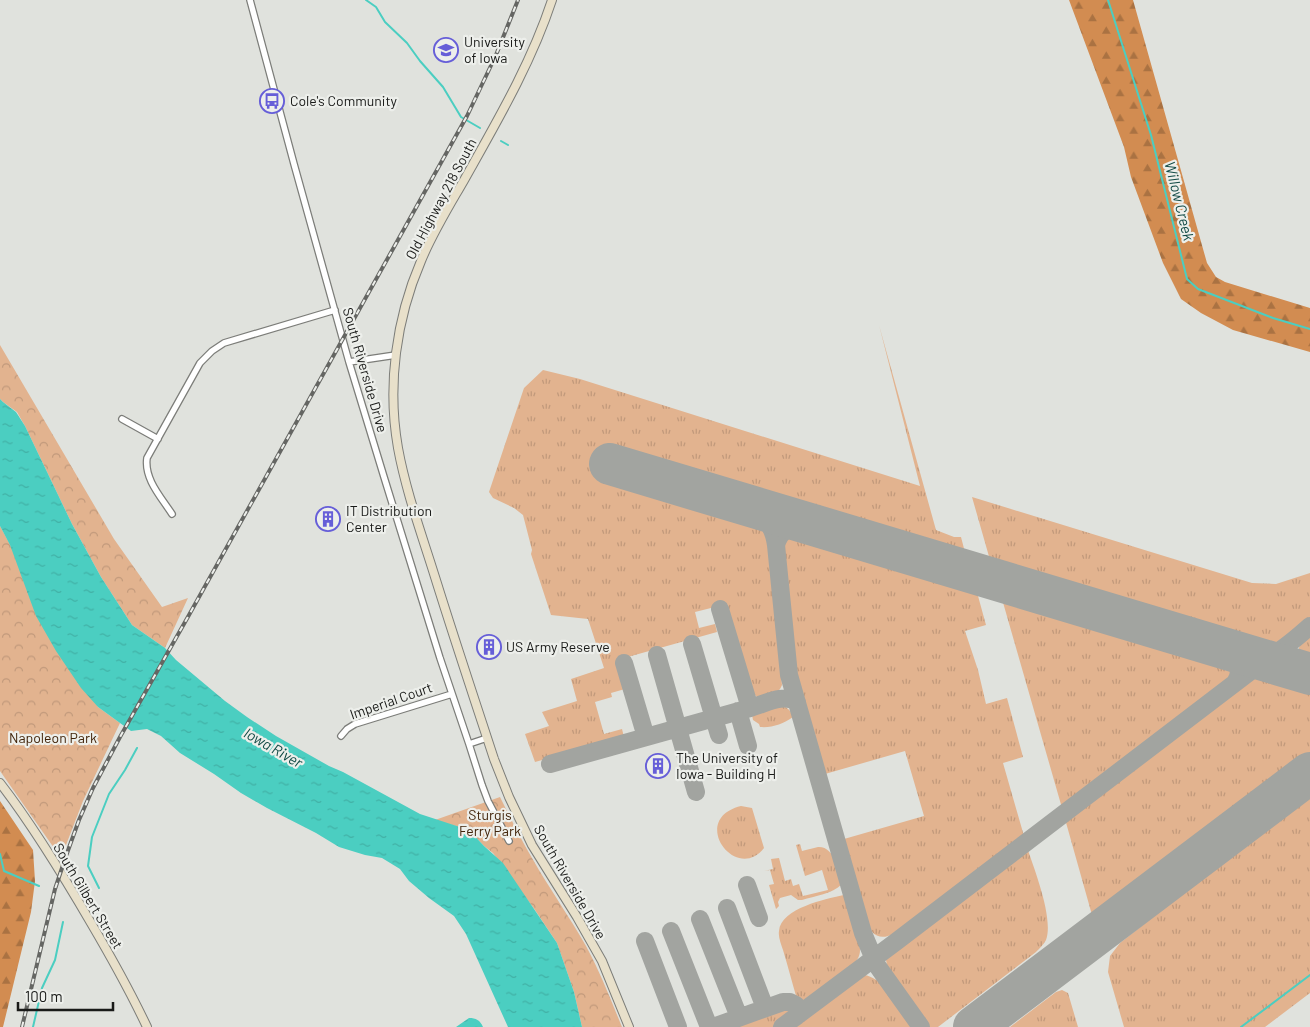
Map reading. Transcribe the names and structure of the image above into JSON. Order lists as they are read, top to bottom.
{
  "streets": {
    "main road": ["Old Highway 218 South", "South Riverside Drive", "South Gilbert Street"],
    "street": ["Imperial Court"]
  },
  "crossings": [
    ["Old Highway 218 South", "South Riverside Drive"],
    ["South Riverside Drive", "Imperial Court"]
  ],
  "water": ["Willow Creek", "Iowa River"],
  "parks": ["Napoleon Park", "Sturgis Ferry Park"],
  "places": {
    "school or university": ["University of Iowa"],
    "bus stop": ["Cole's Community"],
    "building": ["IT Distribution Center", "US Army Reserve", "The University of Iowa - Building H"]
  },
  "scale_bar": "100 m"
}
